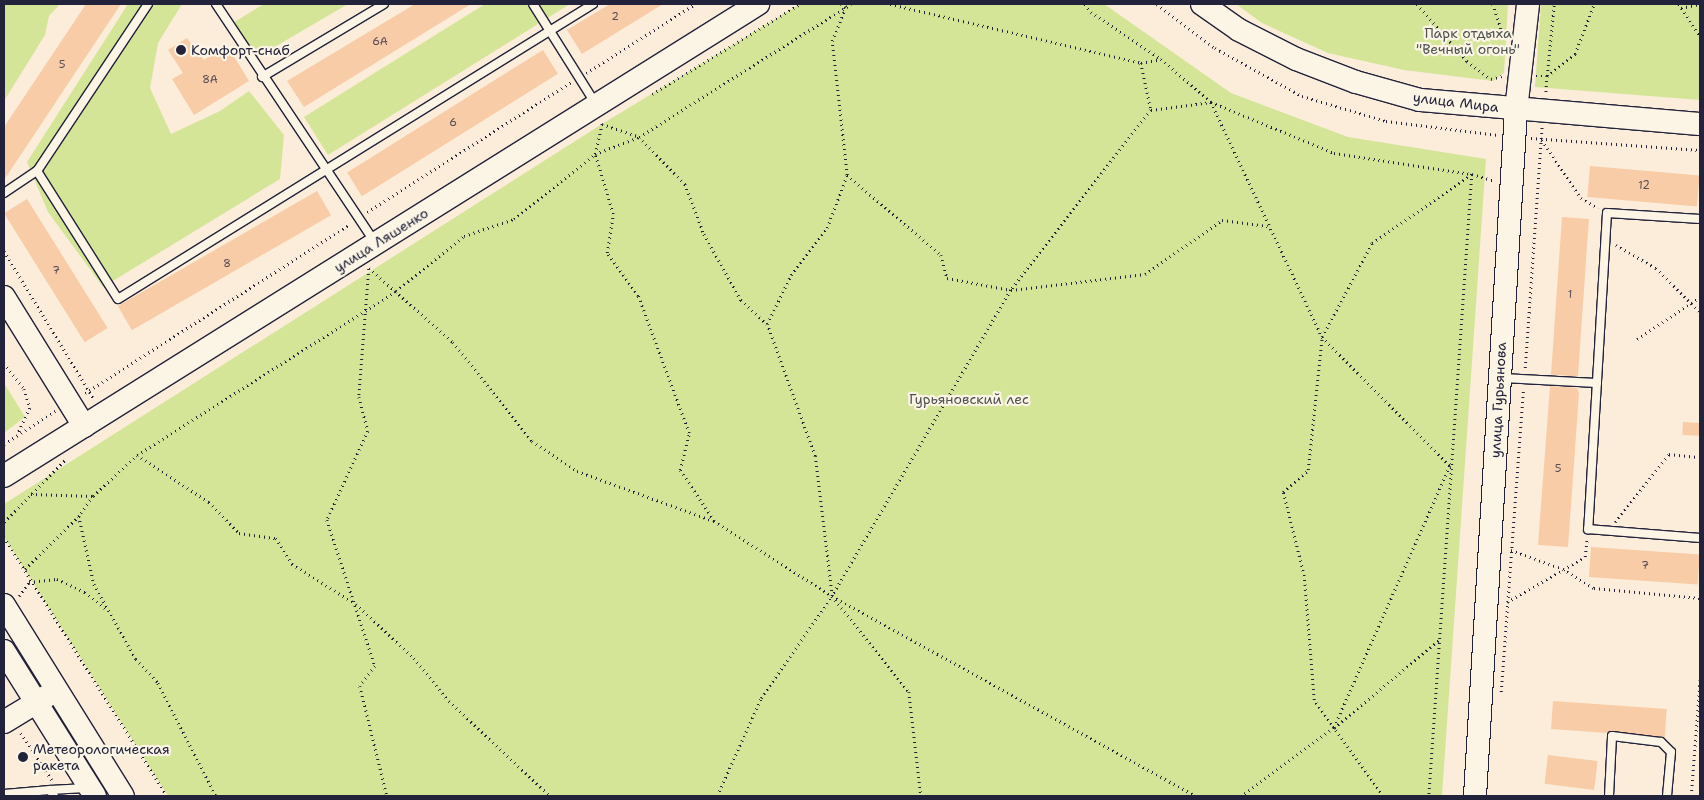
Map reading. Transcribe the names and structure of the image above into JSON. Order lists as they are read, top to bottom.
{
  "streets": {
    "main road": ["улица Мира", "улица Ляшенко", "улица Гурьянова"]
  },
  "crossings": [
    ["улица Мира", "улица Гурьянова"]
  ],
  "parks": ["Парк отдыха \"Вечный огонь\"", "Гурьяновский лес"],
  "places": ["Комфорт-снаб", "Метеорологическая ракета"],
  "house_numbers": [
    "2",
    "6А",
    "5",
    "8А",
    "6",
    "12",
    "8",
    "7",
    "1",
    "5",
    "7"
  ]
}
